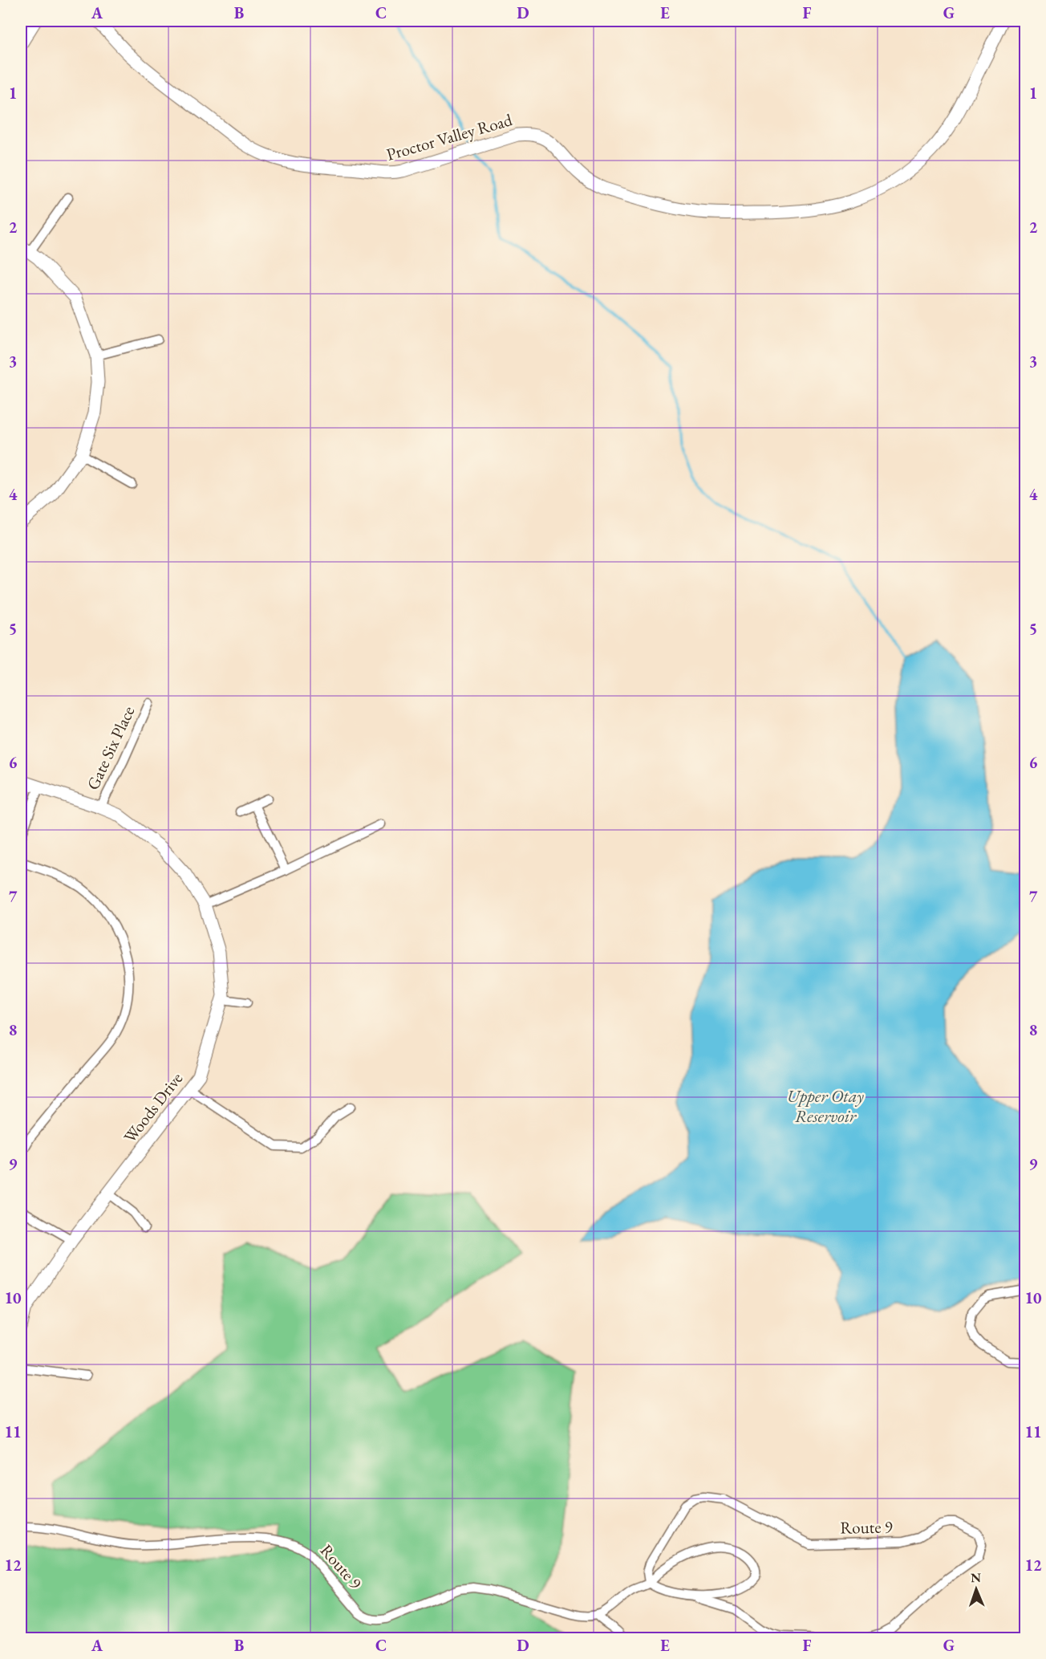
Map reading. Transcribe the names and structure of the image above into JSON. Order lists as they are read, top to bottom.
{
  "streets": {
    "street": [
      "Proctor Valley Road",
      "Gate Six Place",
      "Woods Drive",
      "Route 9"
    ]
  },
  "crossings": [
    ["Gate Six Place", "Woods Drive"]
  ],
  "water": ["Upper Otay Reservoir"],
  "north": "top",
  "grid": {
    "columns": [
      "A",
      "B",
      "C",
      "D",
      "E",
      "F",
      "G"
    ],
    "rows": [
      "1",
      "2",
      "3",
      "4",
      "5",
      "6",
      "7",
      "8",
      "9",
      "10",
      "11",
      "12"
    ]
  }
}
